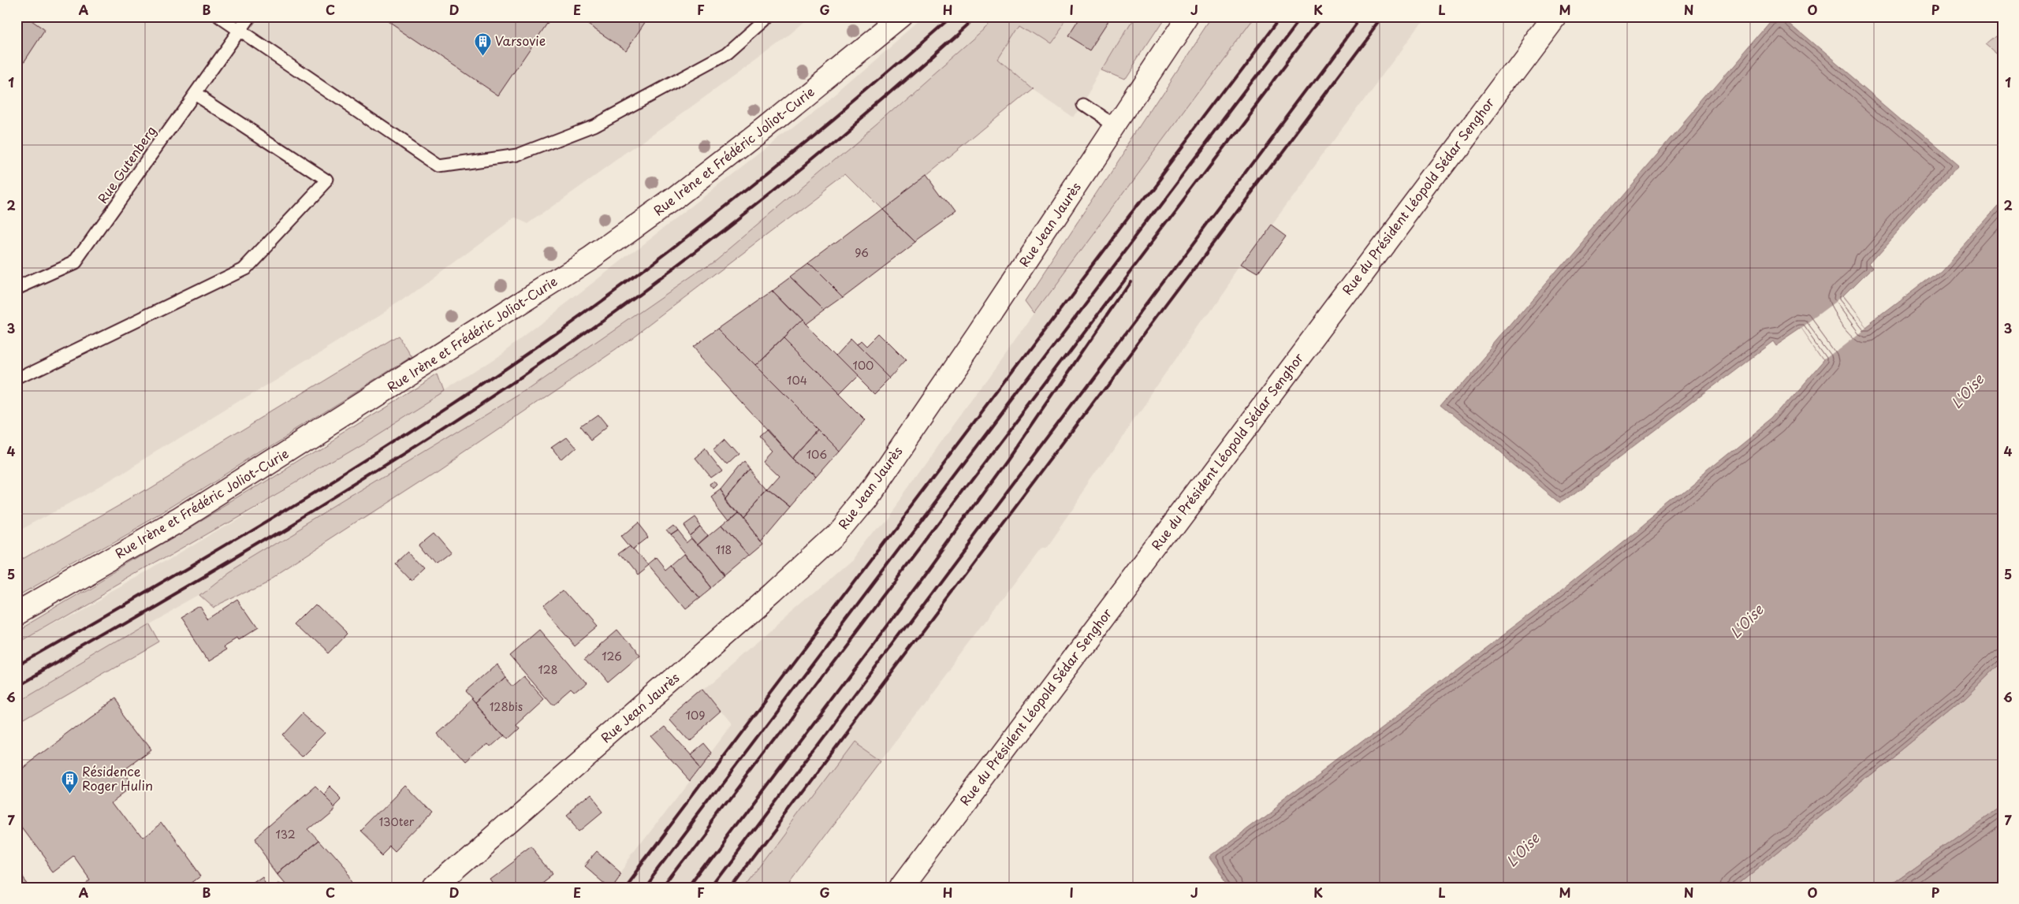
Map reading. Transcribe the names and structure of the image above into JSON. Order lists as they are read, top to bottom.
{
  "streets": {
    "street": ["Rue Irène et Frédéric Joliot-Curie", "Rue du Président Léopold Sédar Senghor", "Rue Jean Jaurès"],
    "lane": ["Rue Gutenberg"]
  },
  "water": ["L'Oise"],
  "places": {
    "building": ["Varsovie", "Résidence Roger Hulin"]
  },
  "house_numbers": [
    "96",
    "100",
    "104",
    "106",
    "118",
    "126",
    "128",
    "128bis",
    "109",
    "130ter",
    "132"
  ],
  "grid": {
    "columns": [
      "A",
      "B",
      "C",
      "D",
      "E",
      "F",
      "G",
      "H",
      "I",
      "J",
      "K",
      "L",
      "M",
      "N",
      "O",
      "P"
    ],
    "rows": [
      "1",
      "2",
      "3",
      "4",
      "5",
      "6",
      "7"
    ]
  }
}
